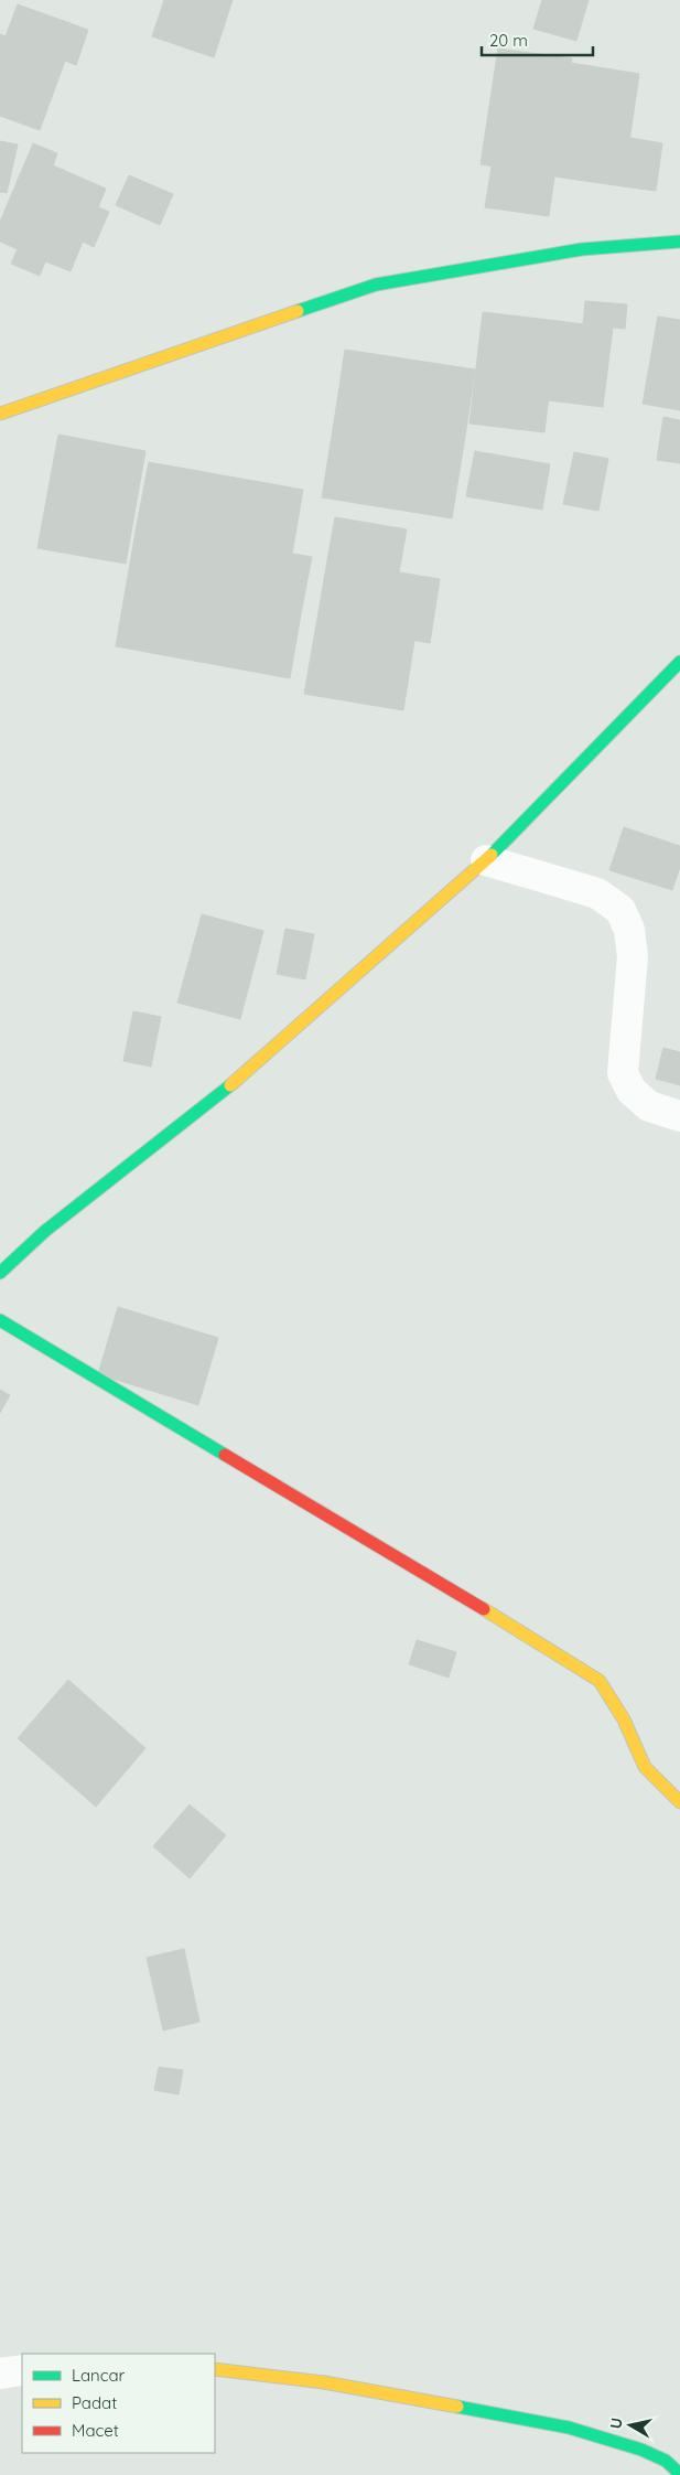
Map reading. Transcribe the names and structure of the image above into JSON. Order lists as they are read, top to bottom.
{
  "legend": ["Lancar", "Padat", "Macet"],
  "scale_bar": "20 m",
  "north": "left"
}
